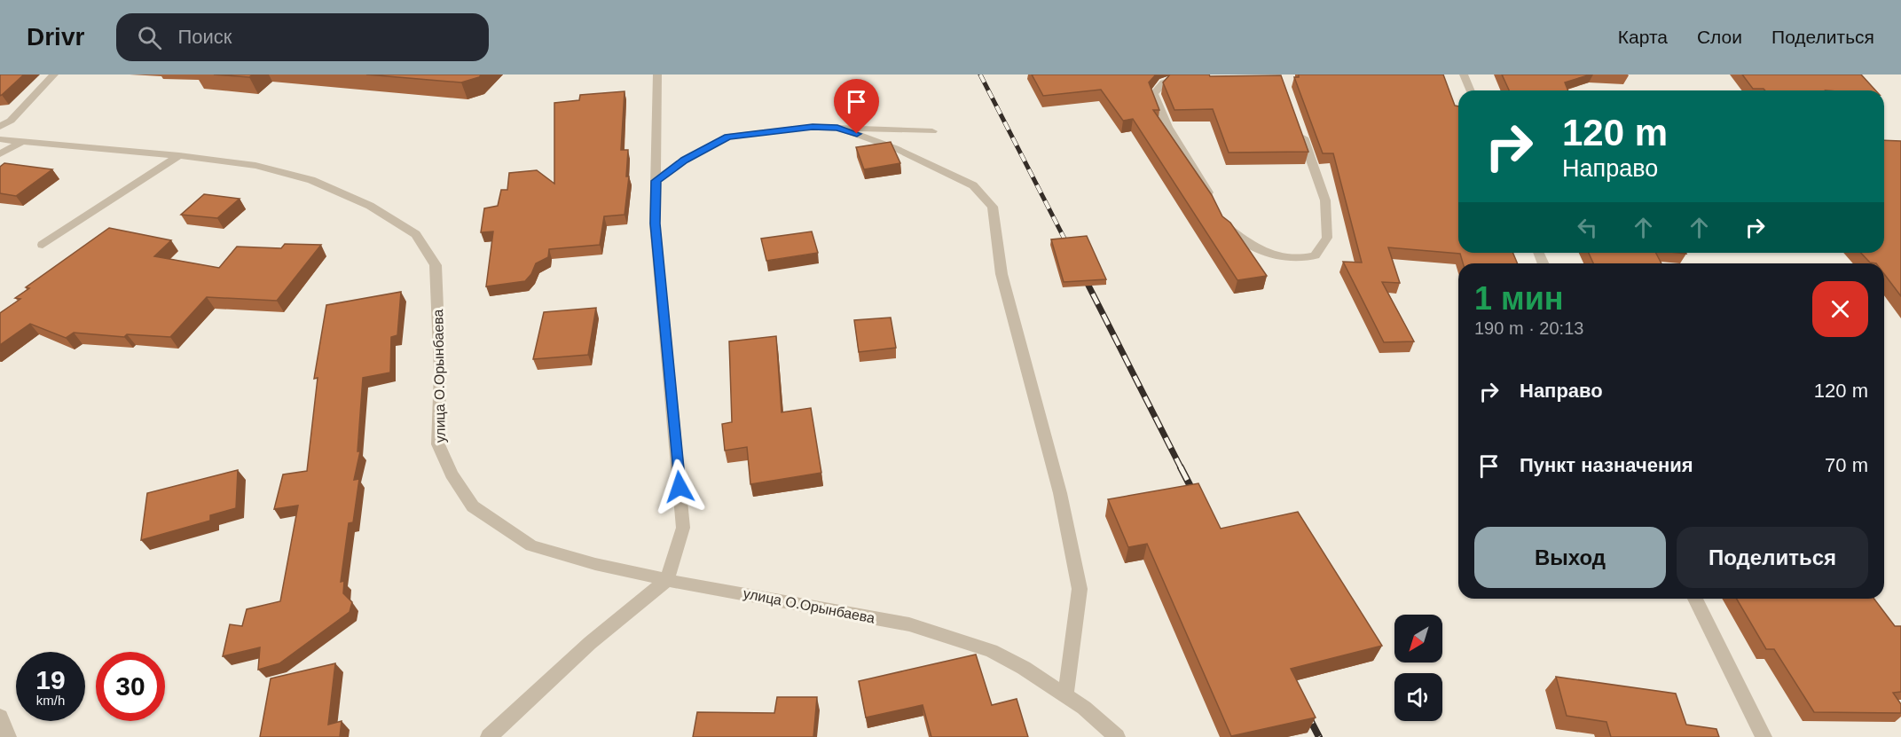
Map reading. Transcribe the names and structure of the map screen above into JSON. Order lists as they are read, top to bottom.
{
  "streets": {
    "street": ["улица О.Орынбаева"]
  },
  "north": "bottom left",
  "page": {
    "header": "Drivr",
    "search": "Поиск",
    "nav": ["Карта", "Слои", "Поделиться"],
    "turn": ["120 m", "Направо"],
    "heading": ["1 мин", "190 m · 20:13"],
    "list": [
      {
        "name": "Направо",
        "value": "120 m"
      },
      {
        "name": "Пункт назначения",
        "value": "70 m"
      }
    ],
    "buttons": ["Выход", "Поделиться"],
    "speed": "19 km/h",
    "limit": "30"
  }
}
